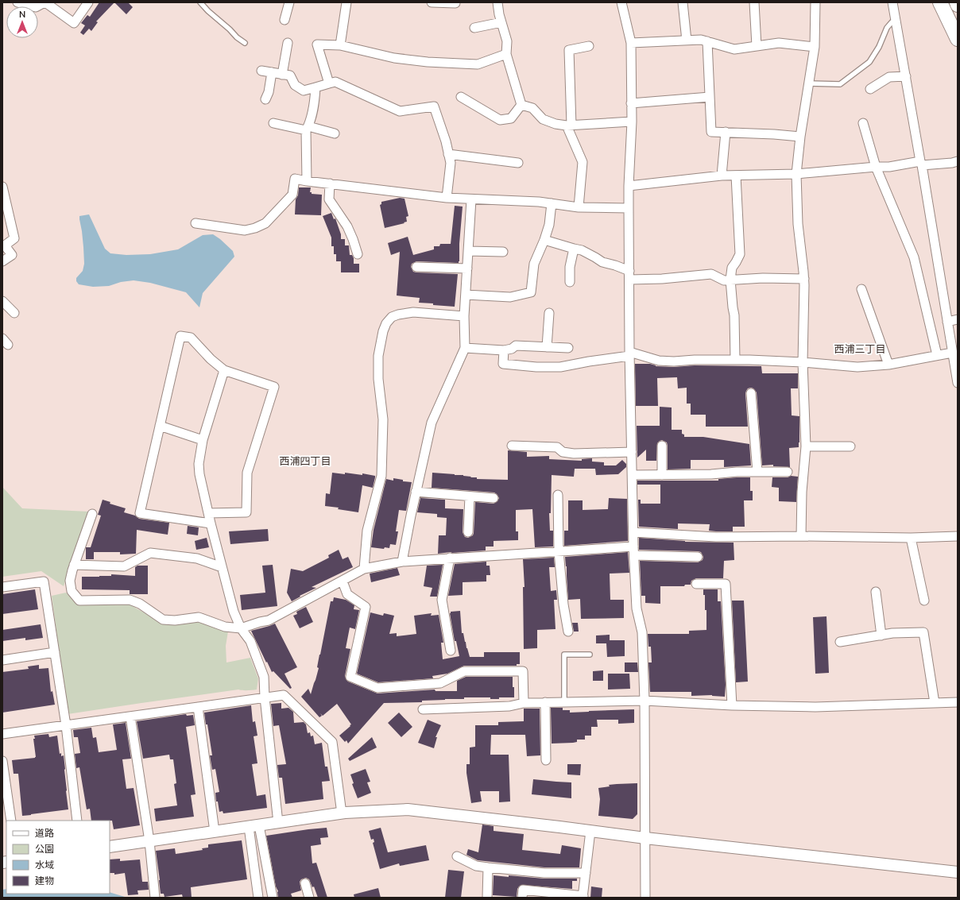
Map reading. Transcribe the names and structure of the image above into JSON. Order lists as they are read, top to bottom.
{
  "districts": ["西浦三丁目", "西浦四丁目"],
  "legend": [
    "道路",
    "公園",
    "水域",
    "建物"
  ],
  "north": "top"
}
